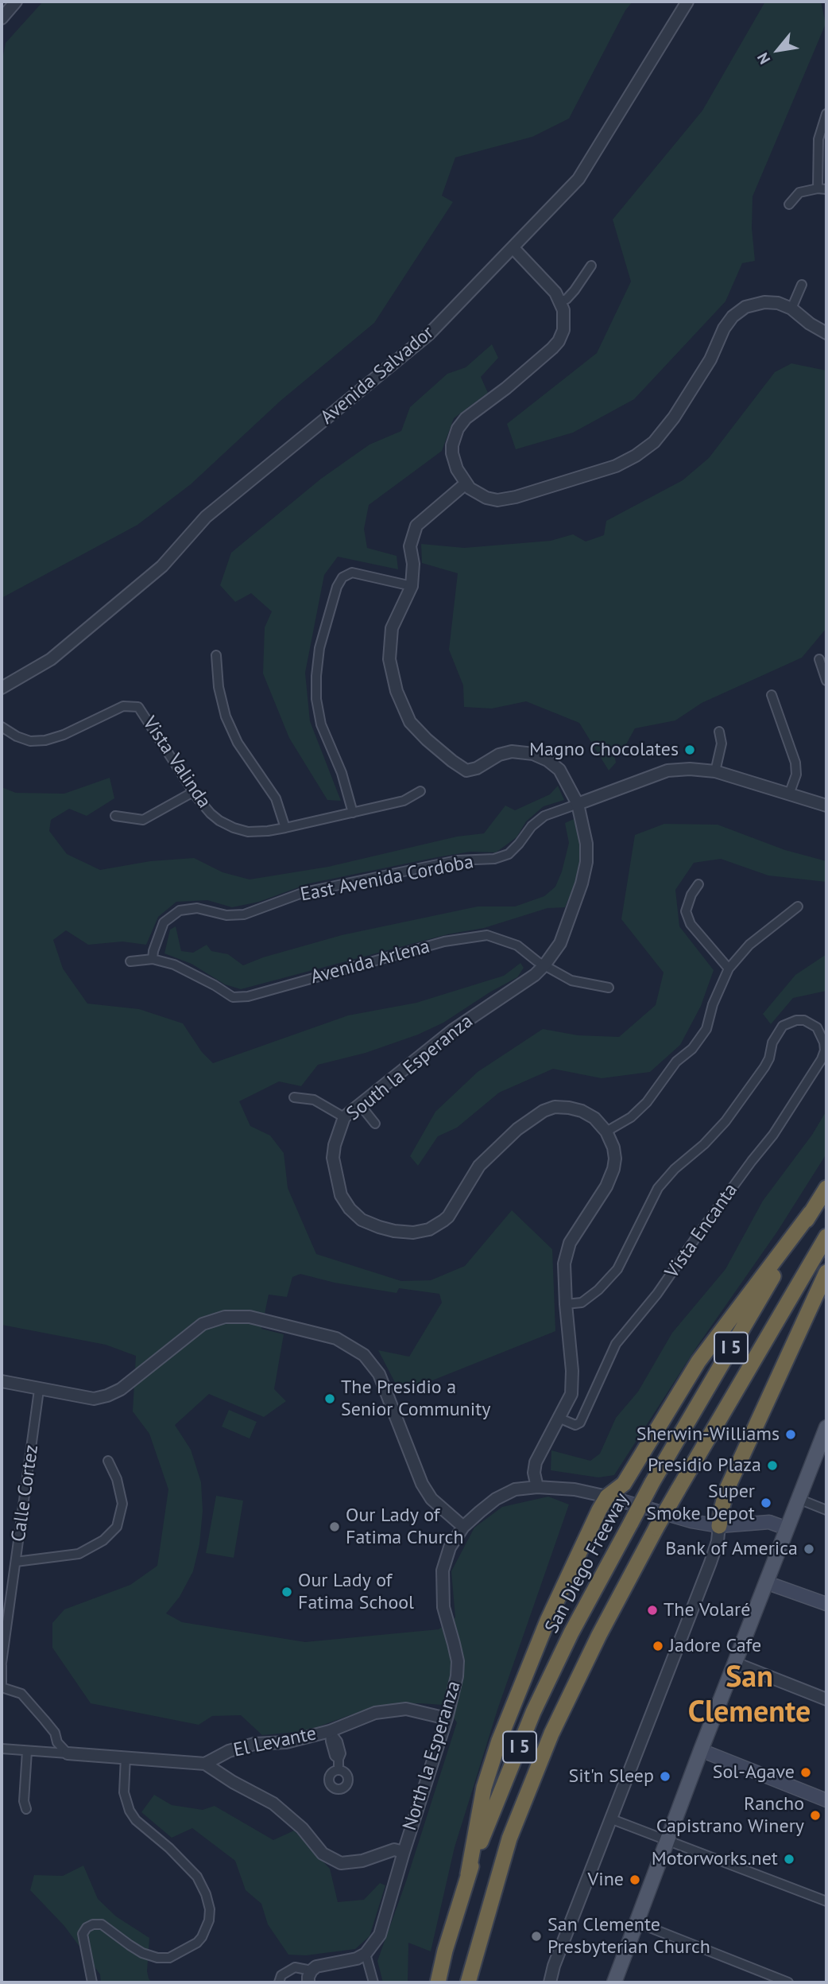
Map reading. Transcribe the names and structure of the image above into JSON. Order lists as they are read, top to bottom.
{
  "streets": {
    "highway": ["I 5", "San Diego Freeway"],
    "street": [
      "Avenida Salvador",
      "Vista Valinda",
      "East Avenida Cordoba",
      "Avenida Arlena",
      "South la Esperanza",
      "Vista Encanta",
      "Calle Cortez",
      "El Levante",
      "North la Esperanza"
    ]
  },
  "crossings": [
    ["East Avenida Cordoba", "Avenida Arlena"],
    ["East Avenida Cordoba", "South la Esperanza"],
    ["Avenida Arlena", "South la Esperanza"],
    ["South la Esperanza", "Vista Encanta"],
    ["South la Esperanza", "North la Esperanza"],
    ["El Levante", "North la Esperanza"]
  ],
  "districts": ["San Clemente"],
  "places": [
    "Magno Chocolates",
    "The Presidio a Senior Community",
    "Sherwin-Williams",
    "Presidio Plaza",
    "Super Smoke Depot",
    "Our Lady of Fatima Church",
    "Bank of America",
    "Our Lady of Fatima School",
    "The Volaré",
    "Jadore Cafe",
    "Sol-Agave",
    "Sit'n Sleep",
    "Rancho Capistrano Winery",
    "Motorworks.net",
    "Vine",
    "San Clemente Presbyterian Church"
  ],
  "north": "bottom left"
}
